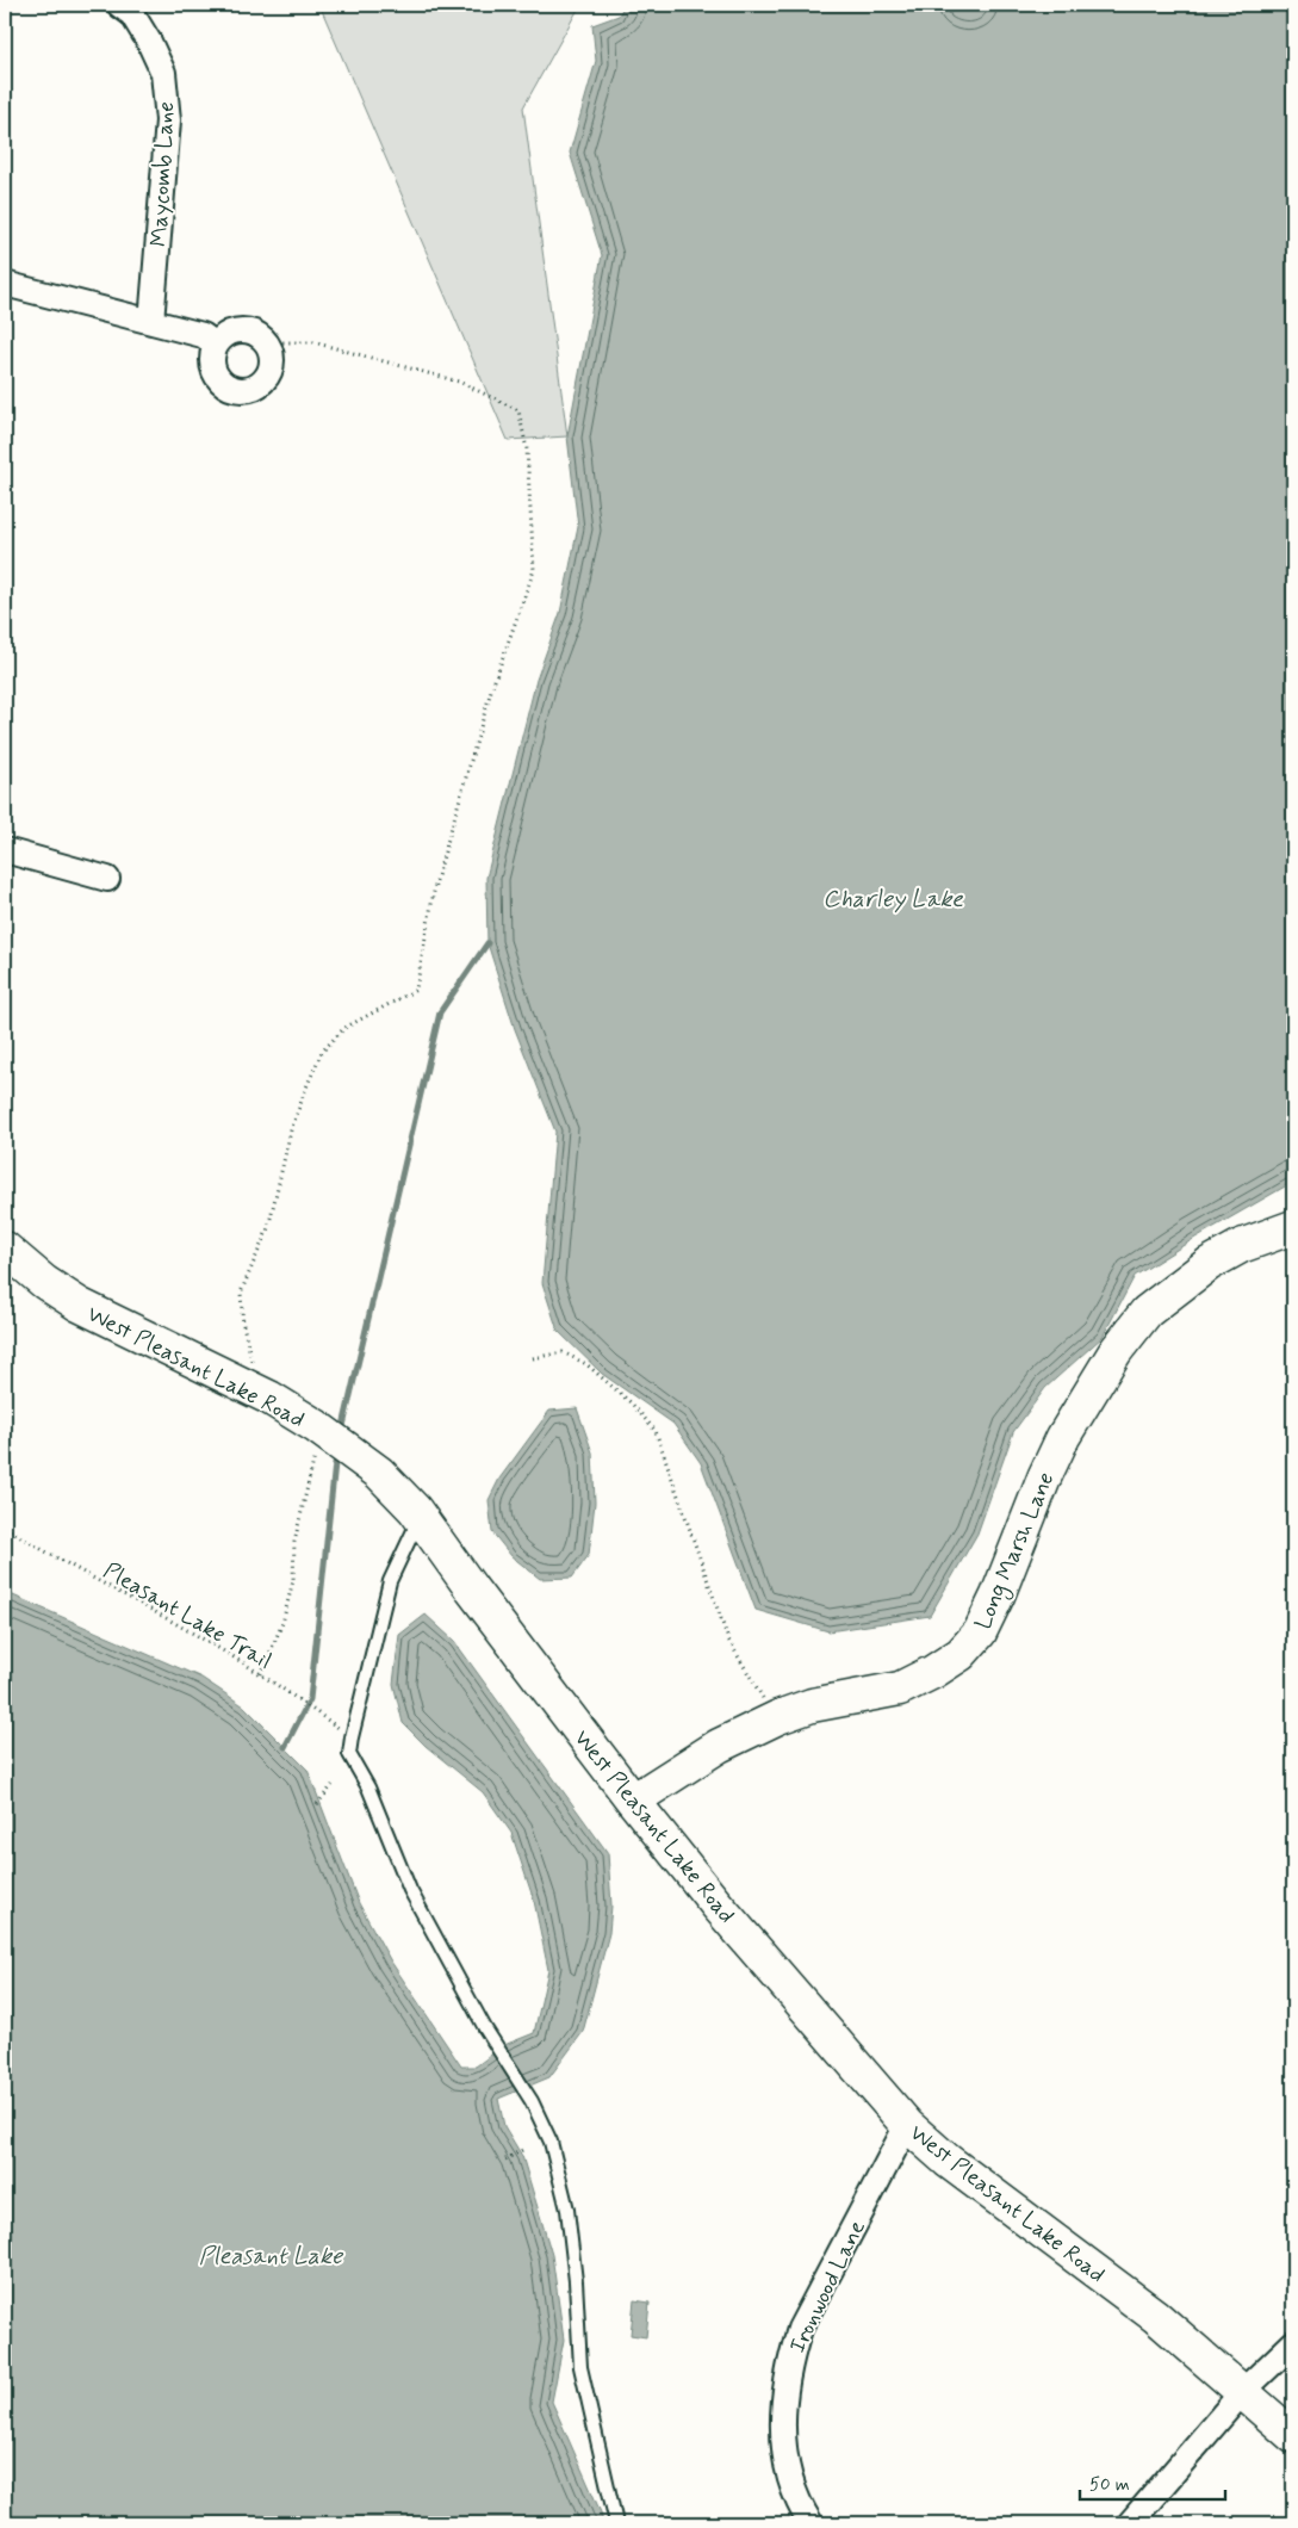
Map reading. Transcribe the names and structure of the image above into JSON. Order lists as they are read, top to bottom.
{
  "streets": {
    "street": [
      "Maycomb Lane",
      "West Pleasant Lake Road",
      "Long Marsh Lane",
      "Ironwood Lane"
    ],
    "path": ["Pleasant Lake Trail"]
  },
  "crossings": [
    ["West Pleasant Lake Road", "Long Marsh Lane"],
    ["West Pleasant Lake Road", "Ironwood Lane"]
  ],
  "water": ["Charley Lake", "Pleasant Lake"],
  "scale_bar": "50 m"
}
